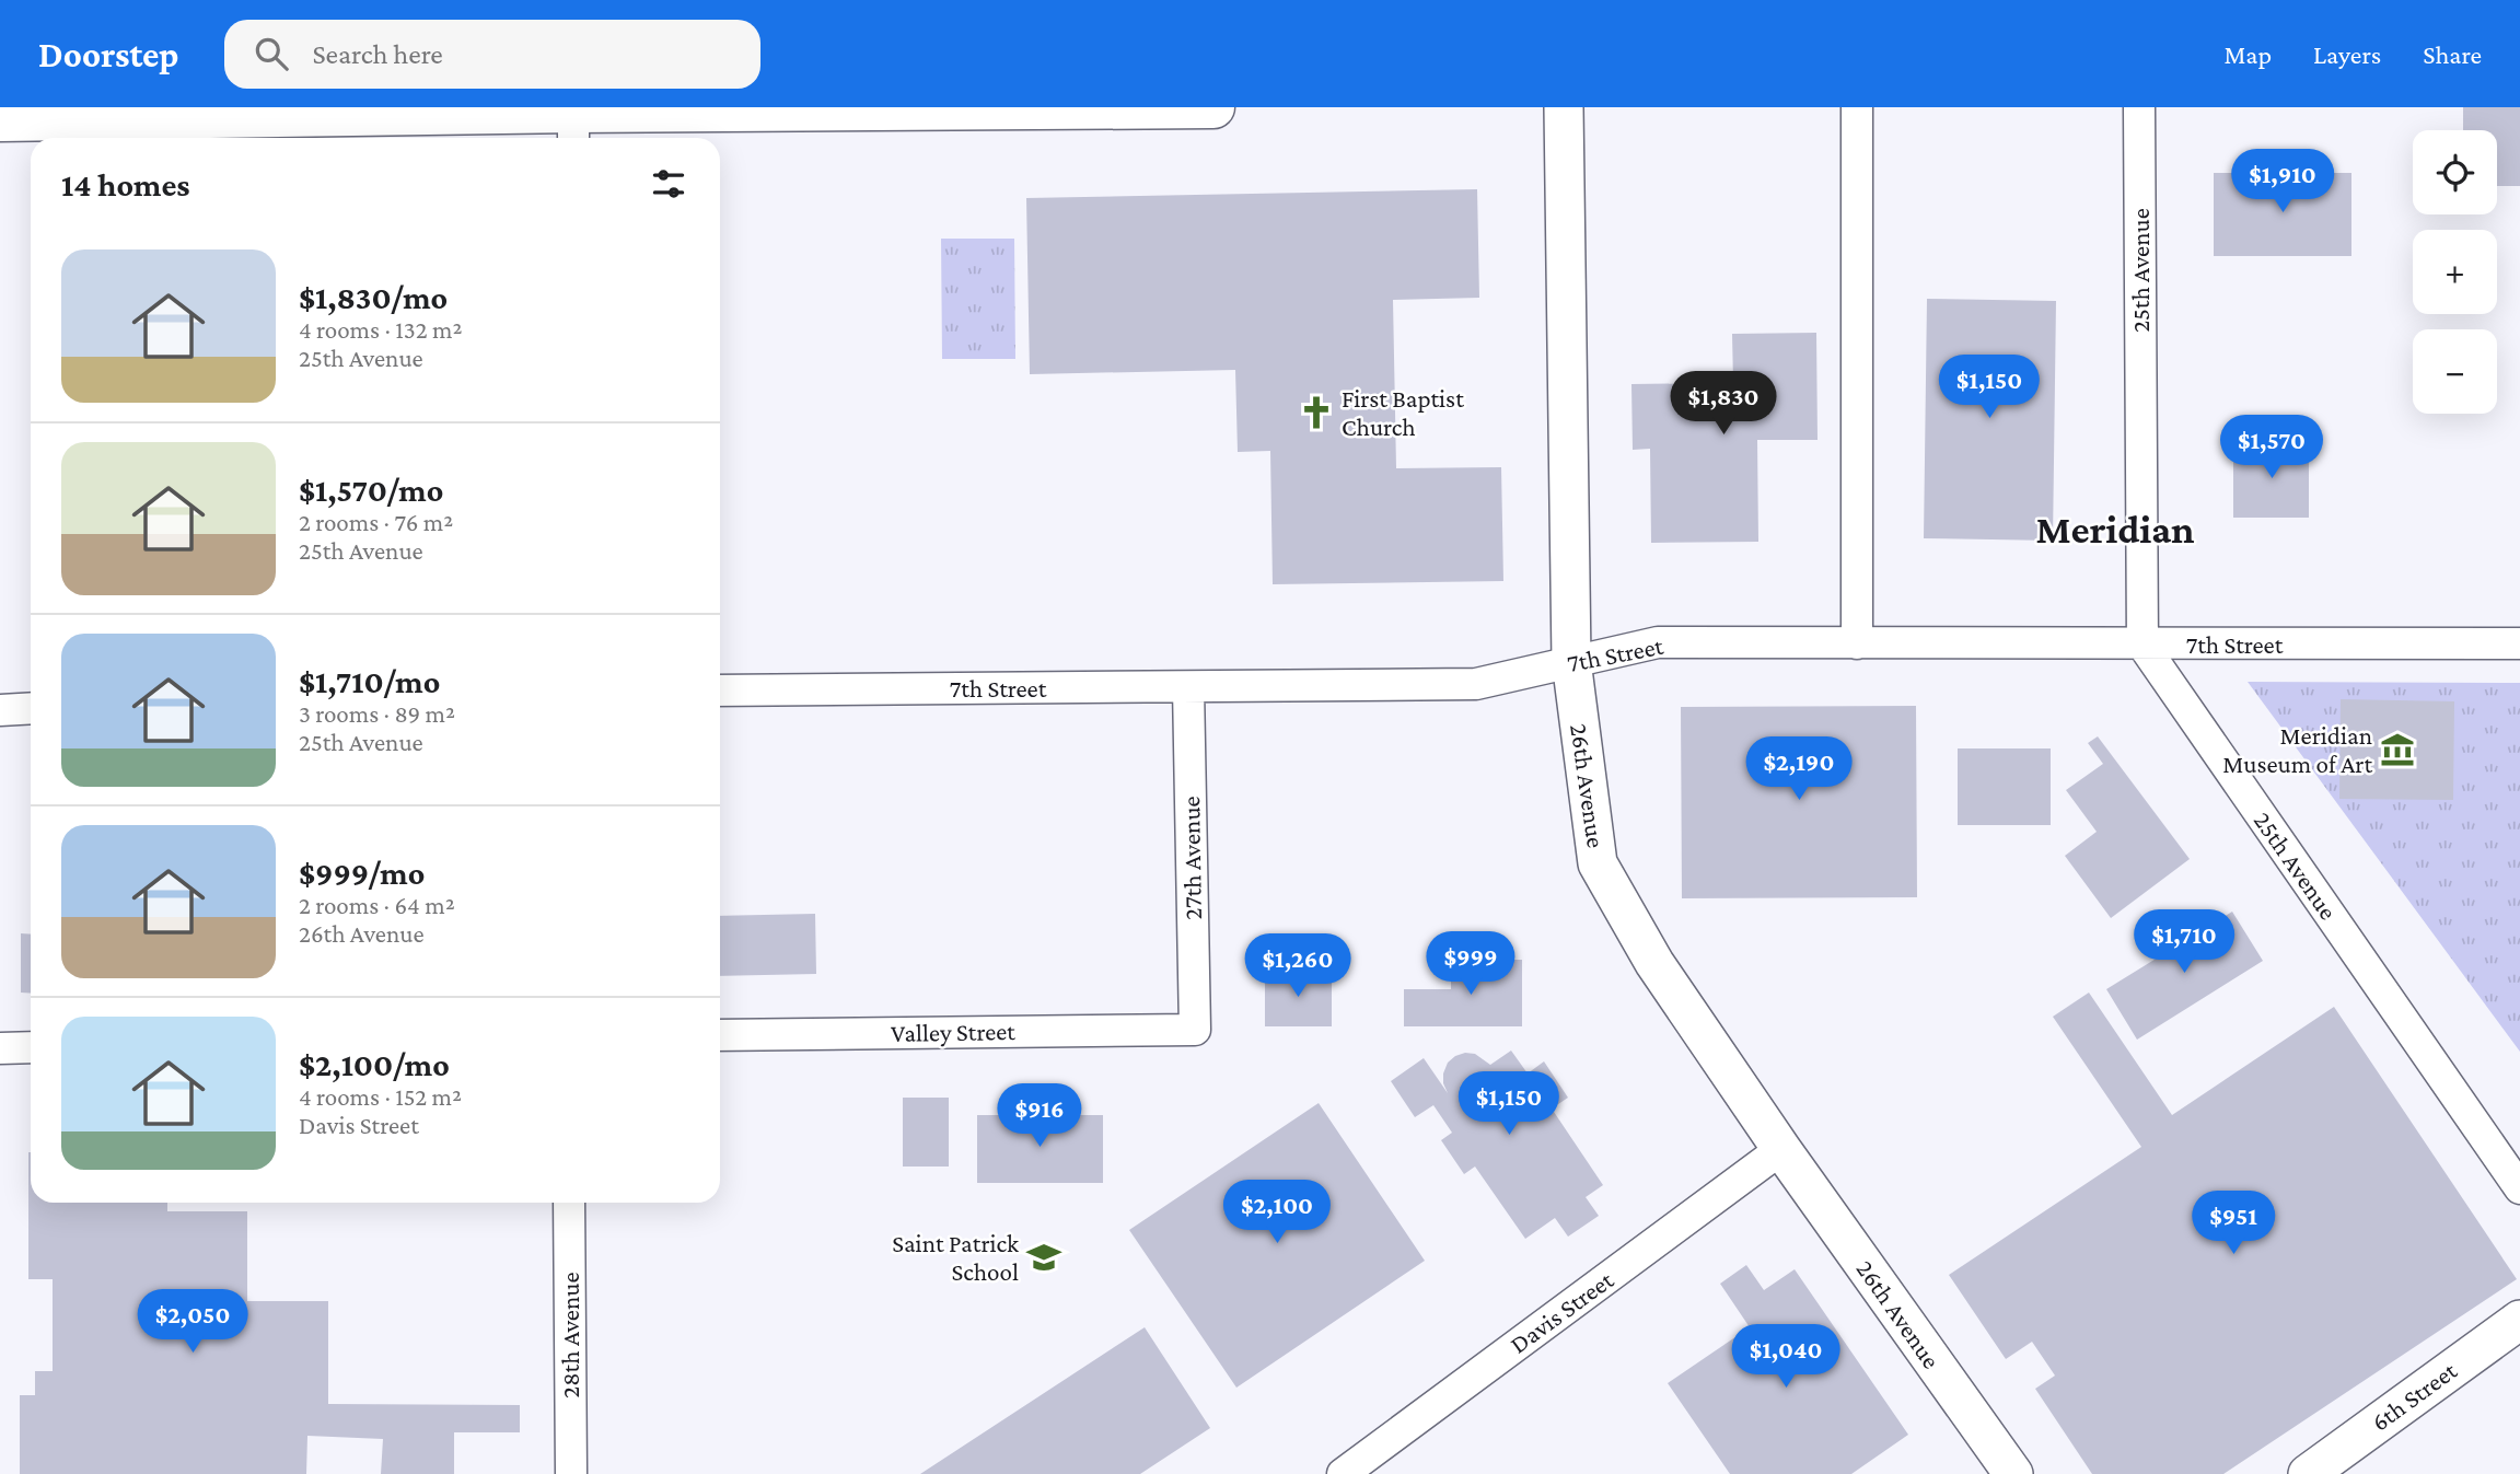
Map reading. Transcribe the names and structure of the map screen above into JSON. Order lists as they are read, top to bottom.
{
  "streets": {
    "street": [
      "25th Avenue",
      "7th Street",
      "26th Avenue",
      "27th Avenue",
      "Valley Street",
      "Davis Street",
      "28th Avenue",
      "6th Street"
    ]
  },
  "crossings": [
    ["25th Avenue", "7th Street"],
    ["7th Street", "26th Avenue"],
    ["7th Street", "27th Avenue"],
    ["26th Avenue", "Davis Street"],
    ["27th Avenue", "Valley Street"]
  ],
  "districts": ["Meridian"],
  "places": {
    "church": ["First Baptist Church"],
    "museum": ["Meridian Museum of Art"],
    "school or university": ["Saint Patrick School"]
  },
  "page": {
    "header": "Doorstep",
    "search": "Search here",
    "nav": ["Map", "Layers", "Share"],
    "map_buttons": ["+", "−"],
    "heading": "14 homes",
    "price": [
      "$1,910",
      "$1,150",
      "$1,830",
      "$1,570",
      "$2,190",
      "$1,710",
      "$999",
      "$1,260",
      "$1,150",
      "$916",
      "$2,100",
      "$951",
      "$2,050",
      "$1,040"
    ],
    "list": [
      {
        "name": "$1,830/mo",
        "note": "4 rooms · 132 m² · 25th Avenue"
      },
      {
        "name": "$1,570/mo",
        "note": "2 rooms · 76 m² · 25th Avenue"
      },
      {
        "name": "$1,710/mo",
        "note": "3 rooms · 89 m² · 25th Avenue"
      },
      {
        "name": "$999/mo",
        "note": "2 rooms · 64 m² · 26th Avenue"
      },
      {
        "name": "$2,100/mo",
        "note": "4 rooms · 152 m² · Davis Street"
      }
    ]
  }
}
